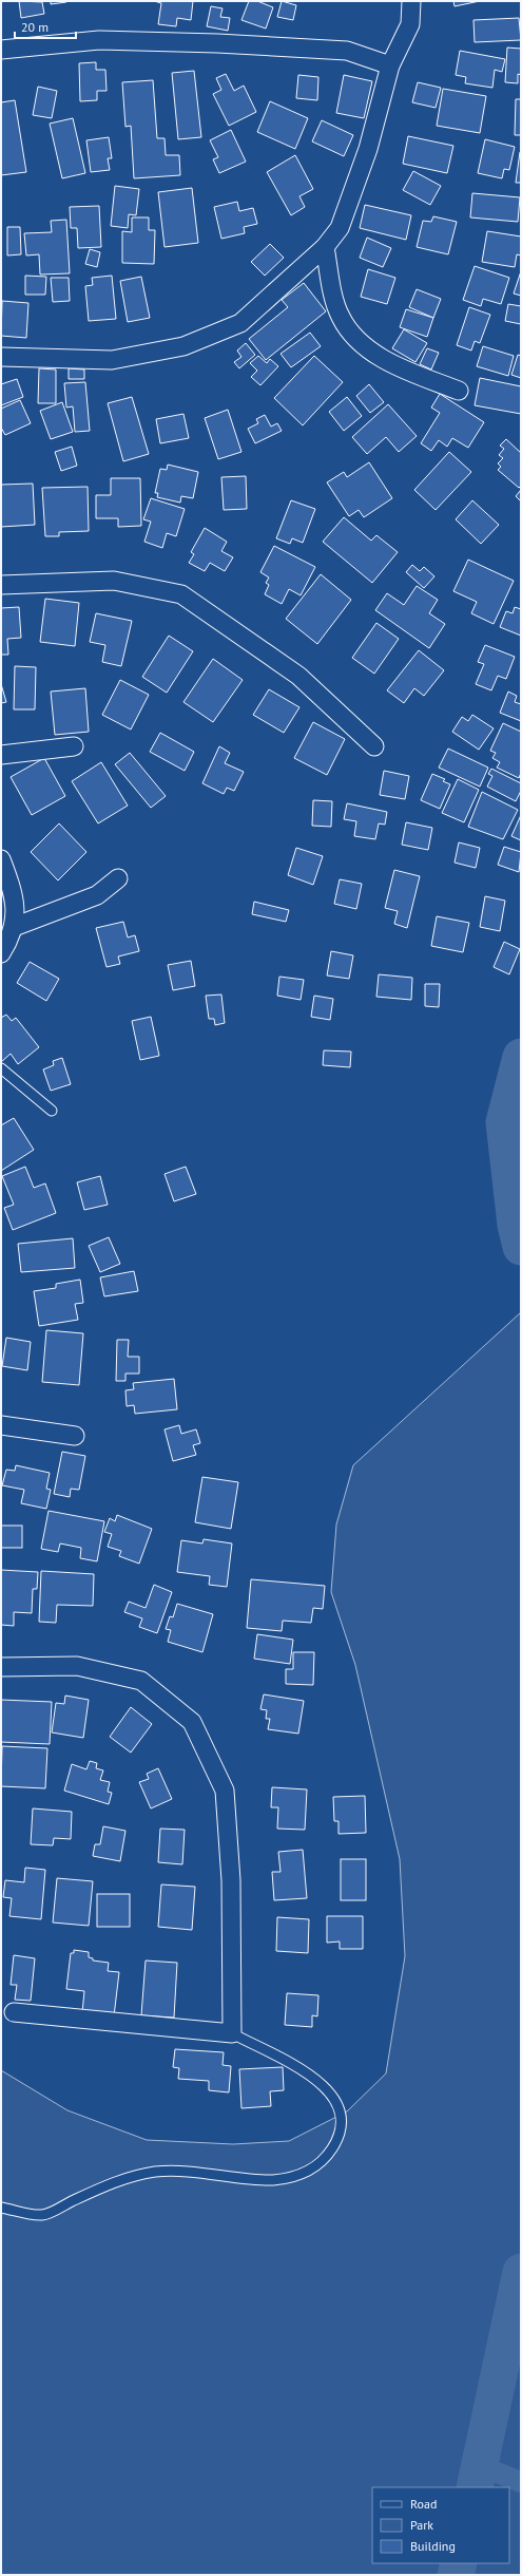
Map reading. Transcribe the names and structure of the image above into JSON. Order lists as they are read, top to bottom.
{
  "legend": ["Road", "Park", "Building"],
  "scale_bar": "20 m"
}
